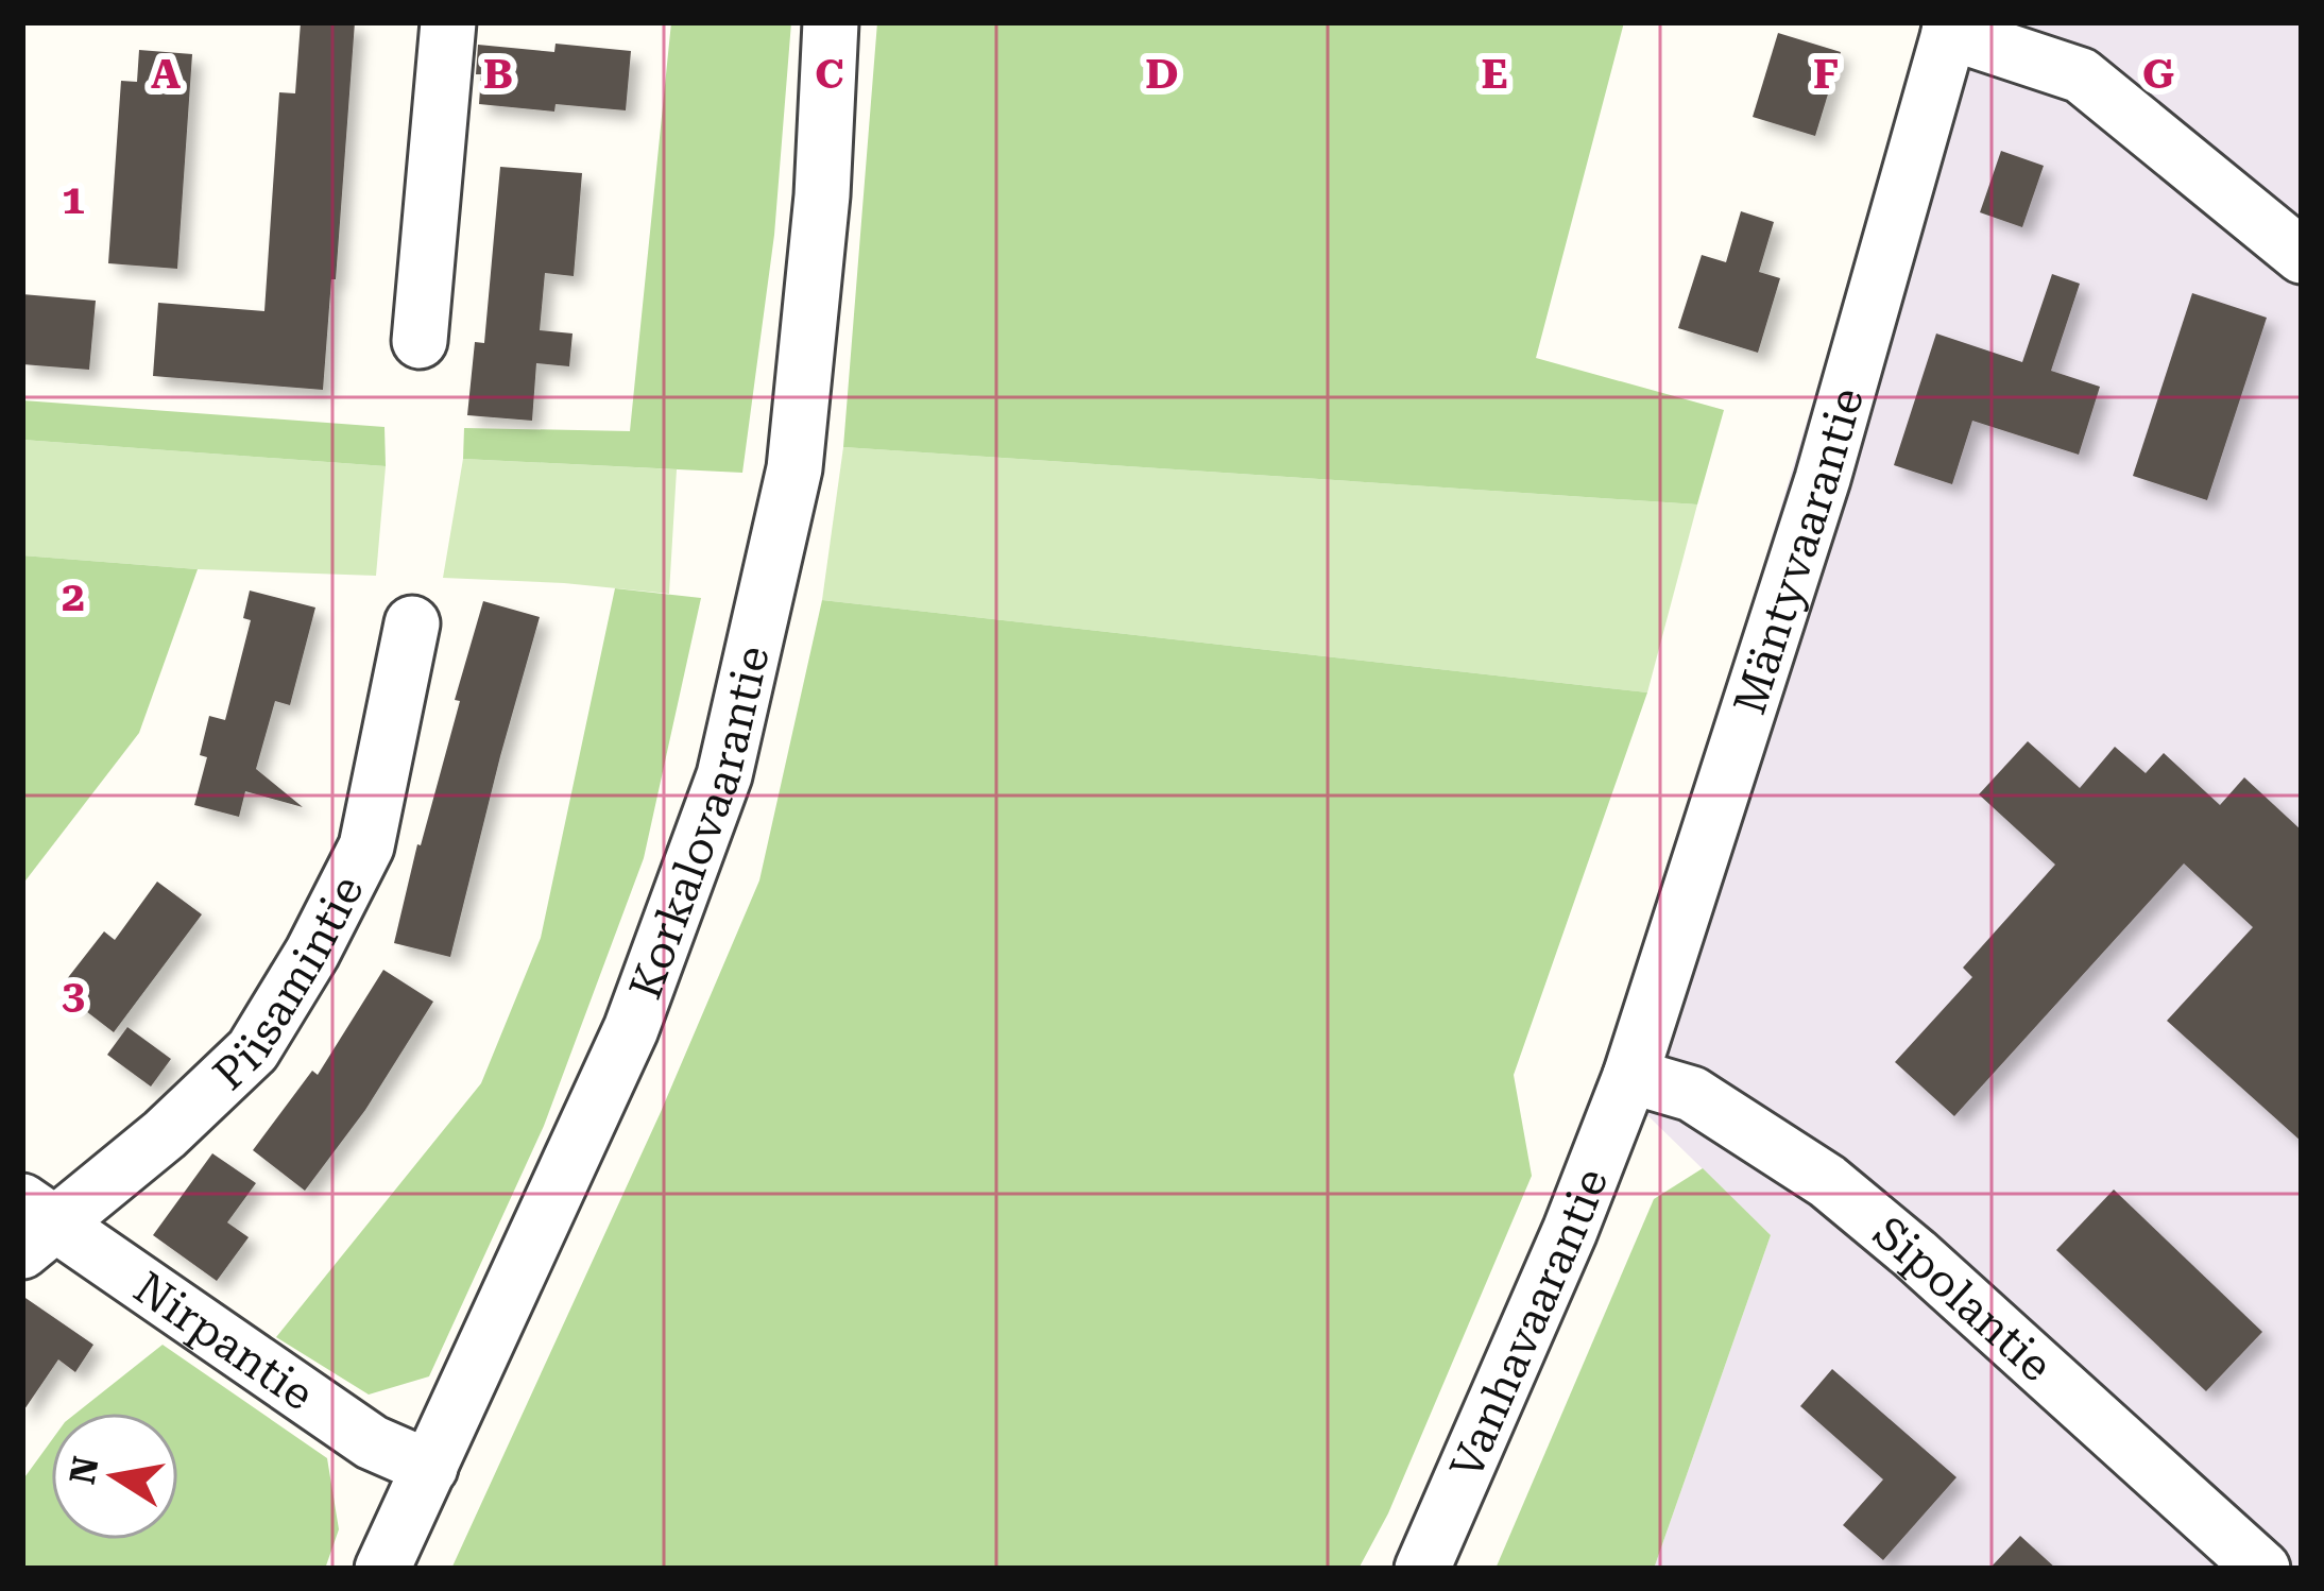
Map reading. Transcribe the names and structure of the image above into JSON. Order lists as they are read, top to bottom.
{
  "streets": {
    "street": [
      "Mäntyvaarantie",
      "Korkalovaarantie",
      "Piisamintie",
      "Sipolantie",
      "Vanhavaarantie",
      "Nirpantie"
    ]
  },
  "crossings": [
    ["Mäntyvaarantie", "Sipolantie"],
    ["Mäntyvaarantie", "Vanhavaarantie"],
    ["Korkalovaarantie", "Nirpantie"],
    ["Piisamintie", "Nirpantie"],
    ["Sipolantie", "Vanhavaarantie"]
  ],
  "north": "left",
  "grid": {
    "columns": [
      "A",
      "B",
      "C",
      "D",
      "E",
      "F",
      "G"
    ],
    "rows": ["1", "2", "3"]
  }
}
